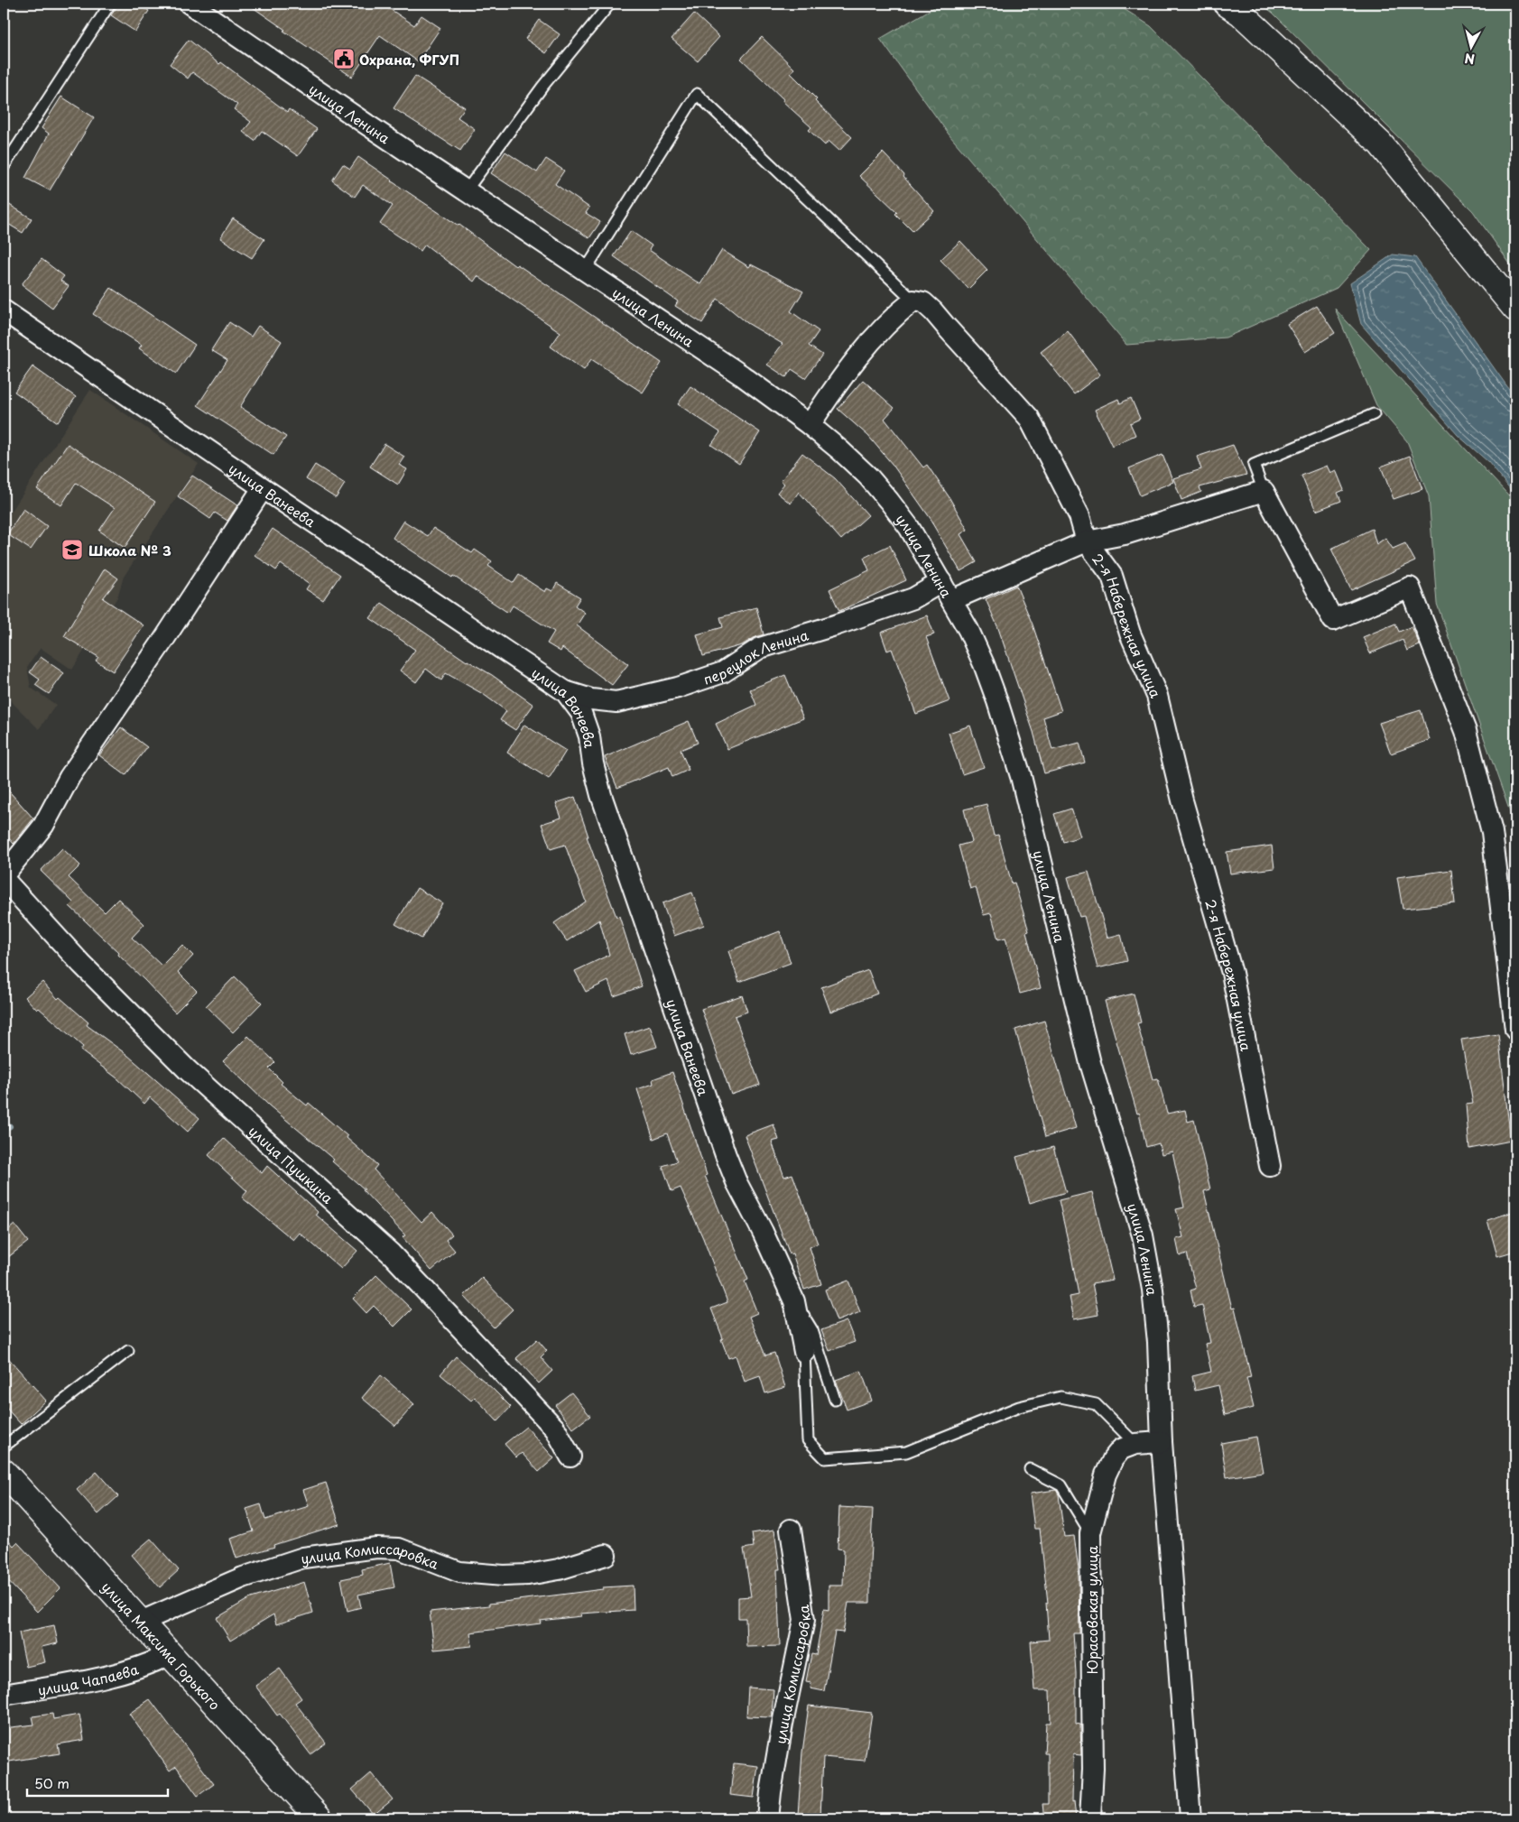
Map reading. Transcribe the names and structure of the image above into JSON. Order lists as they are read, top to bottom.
{
  "streets": {
    "street": [
      "улица Ленина",
      "улица Ванеева",
      "2-я Набережная улица",
      "переулок Ленина",
      "улица Пушкина",
      "улица Комиссаровка",
      "Юрасовская улица",
      "улица Максима Горького",
      "улица Чапаева"
    ]
  },
  "crossings": [
    ["улица Ленина", "переулок Ленина"],
    ["улица Ленина", "Юрасовская улица"],
    ["улица Ванеева", "переулок Ленина"],
    ["улица Комиссаровка", "улица Максима Горького"],
    ["улица Максима Горького", "улица Чапаева"]
  ],
  "places": {
    "public building": ["Охрана, ФГУП"],
    "school or university": ["Школа № 3"]
  },
  "scale_bar": "50 m",
  "north": "bottom"
}
